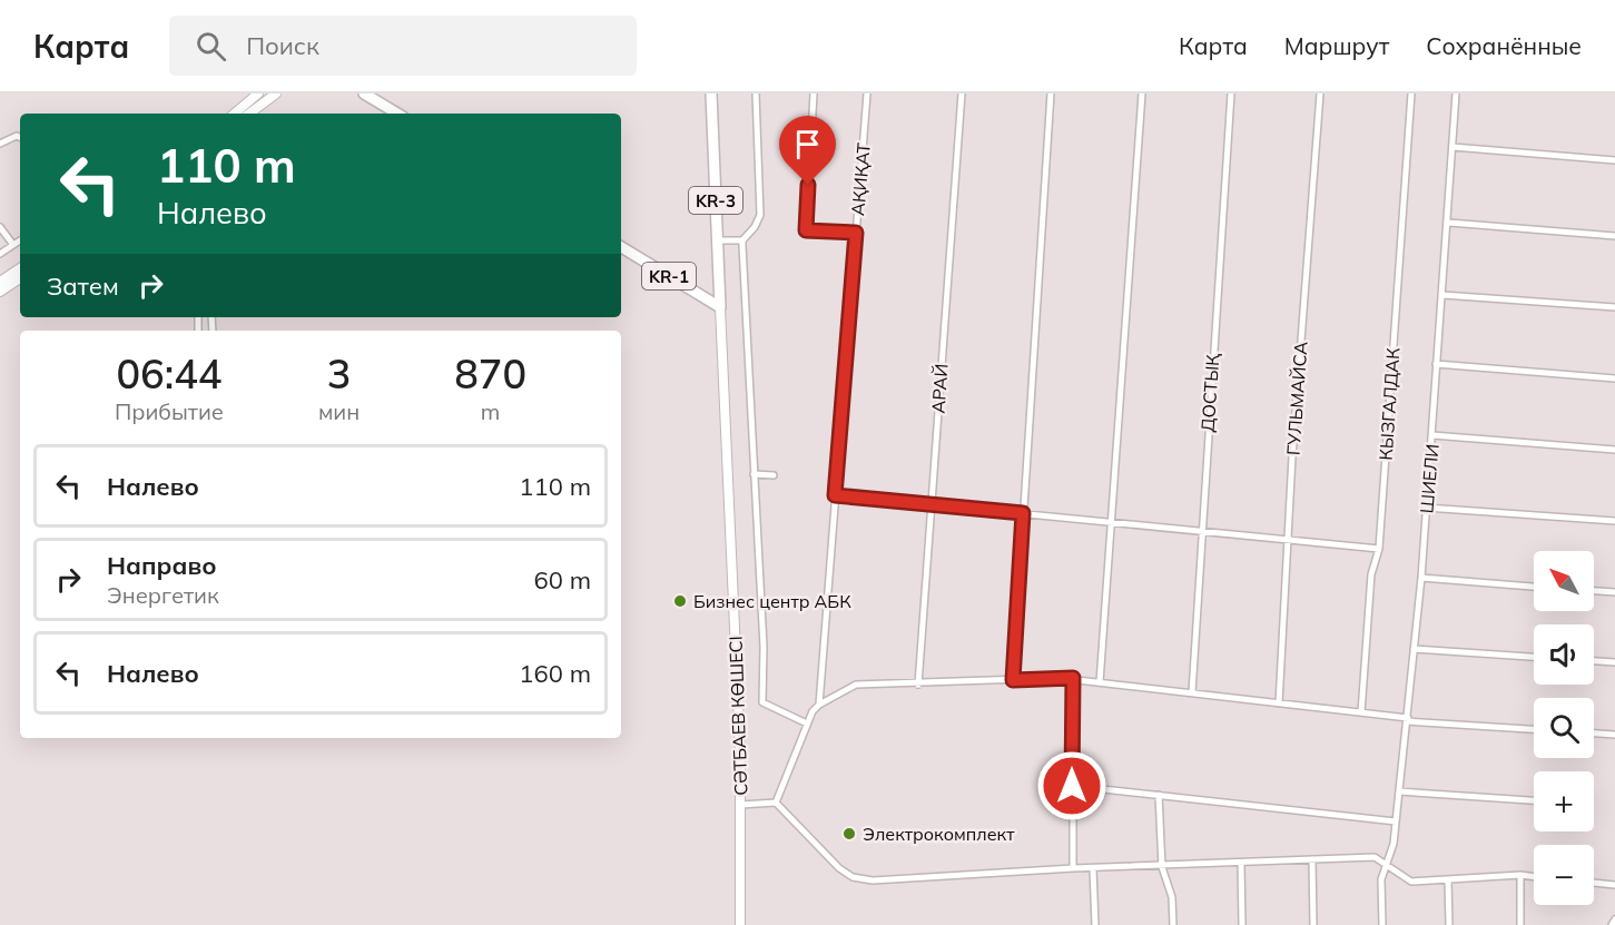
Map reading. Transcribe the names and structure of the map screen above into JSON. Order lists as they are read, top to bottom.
{
  "streets": {
    "main road": ["KR-3", "KR-1", "СӘТБАЕВ КӨШЕСІ"],
    "street": [
      "АҚИҚАТ",
      "АРАЙ",
      "ДОСТЫҚ",
      "ГУЛЬМАЙСА",
      "КЫЗГАЛДАК",
      "ШИЕЛИ"
    ]
  },
  "crossings": [
    ["KR-3", "KR-1"],
    ["KR-3", "СӘТБАЕВ КӨШЕСІ"],
    ["KR-1", "СӘТБАЕВ КӨШЕСІ"]
  ],
  "places": ["Бизнес центр АБК", "Электрокомплект"],
  "north": "top left",
  "page": {
    "header": "Карта",
    "search": "Поиск",
    "nav": ["Карта", "Маршрут", "Сохранённые"],
    "turn": ["110 m", "Налево"],
    "then": "Затем",
    "eta": [
      "06:44",
      "Прибытие",
      "3",
      "мин",
      "870",
      "m"
    ],
    "list": [
      {
        "name": "Налево",
        "value": "110 m"
      },
      {
        "name": "Направо",
        "note": "Энергетик",
        "value": "60 m"
      },
      {
        "name": "Налево",
        "value": "160 m"
      }
    ],
    "map_buttons": ["+", "−"]
  }
}
